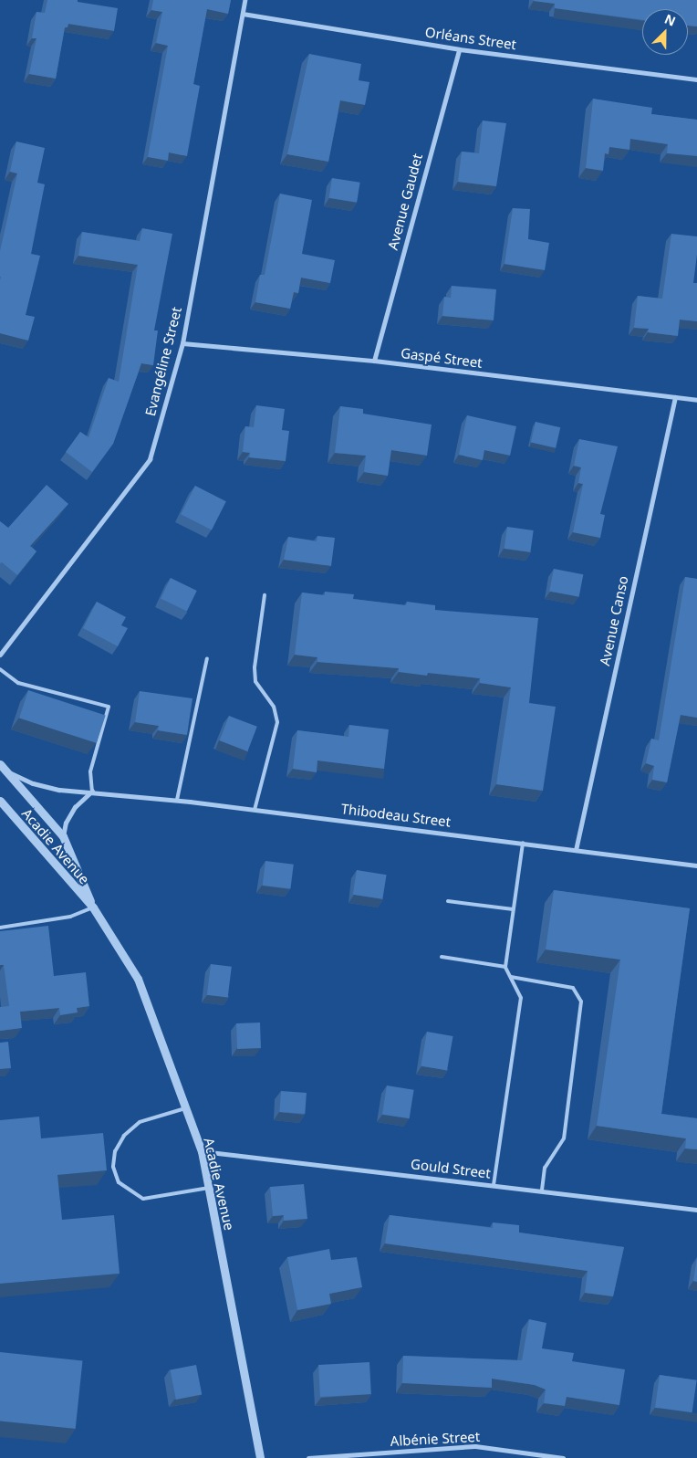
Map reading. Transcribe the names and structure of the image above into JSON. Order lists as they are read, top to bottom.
{
  "streets": {
    "street": [
      "Orléans Street",
      "Avenue Gaudet",
      "Gaspé Street",
      "Evangéline Street",
      "Avenue Canso",
      "Thibodeau Street",
      "Acadie Avenue",
      "Gould Street",
      "Albénie Street"
    ]
  },
  "crossings": [
    ["Orléans Street", "Avenue Gaudet"],
    ["Orléans Street", "Evangéline Street"],
    ["Avenue Gaudet", "Gaspé Street"],
    ["Gaspé Street", "Evangéline Street"],
    ["Gaspé Street", "Avenue Canso"],
    ["Avenue Canso", "Thibodeau Street"],
    ["Thibodeau Street", "Acadie Avenue"],
    ["Acadie Avenue", "Gould Street"]
  ],
  "north": "top right"
}
